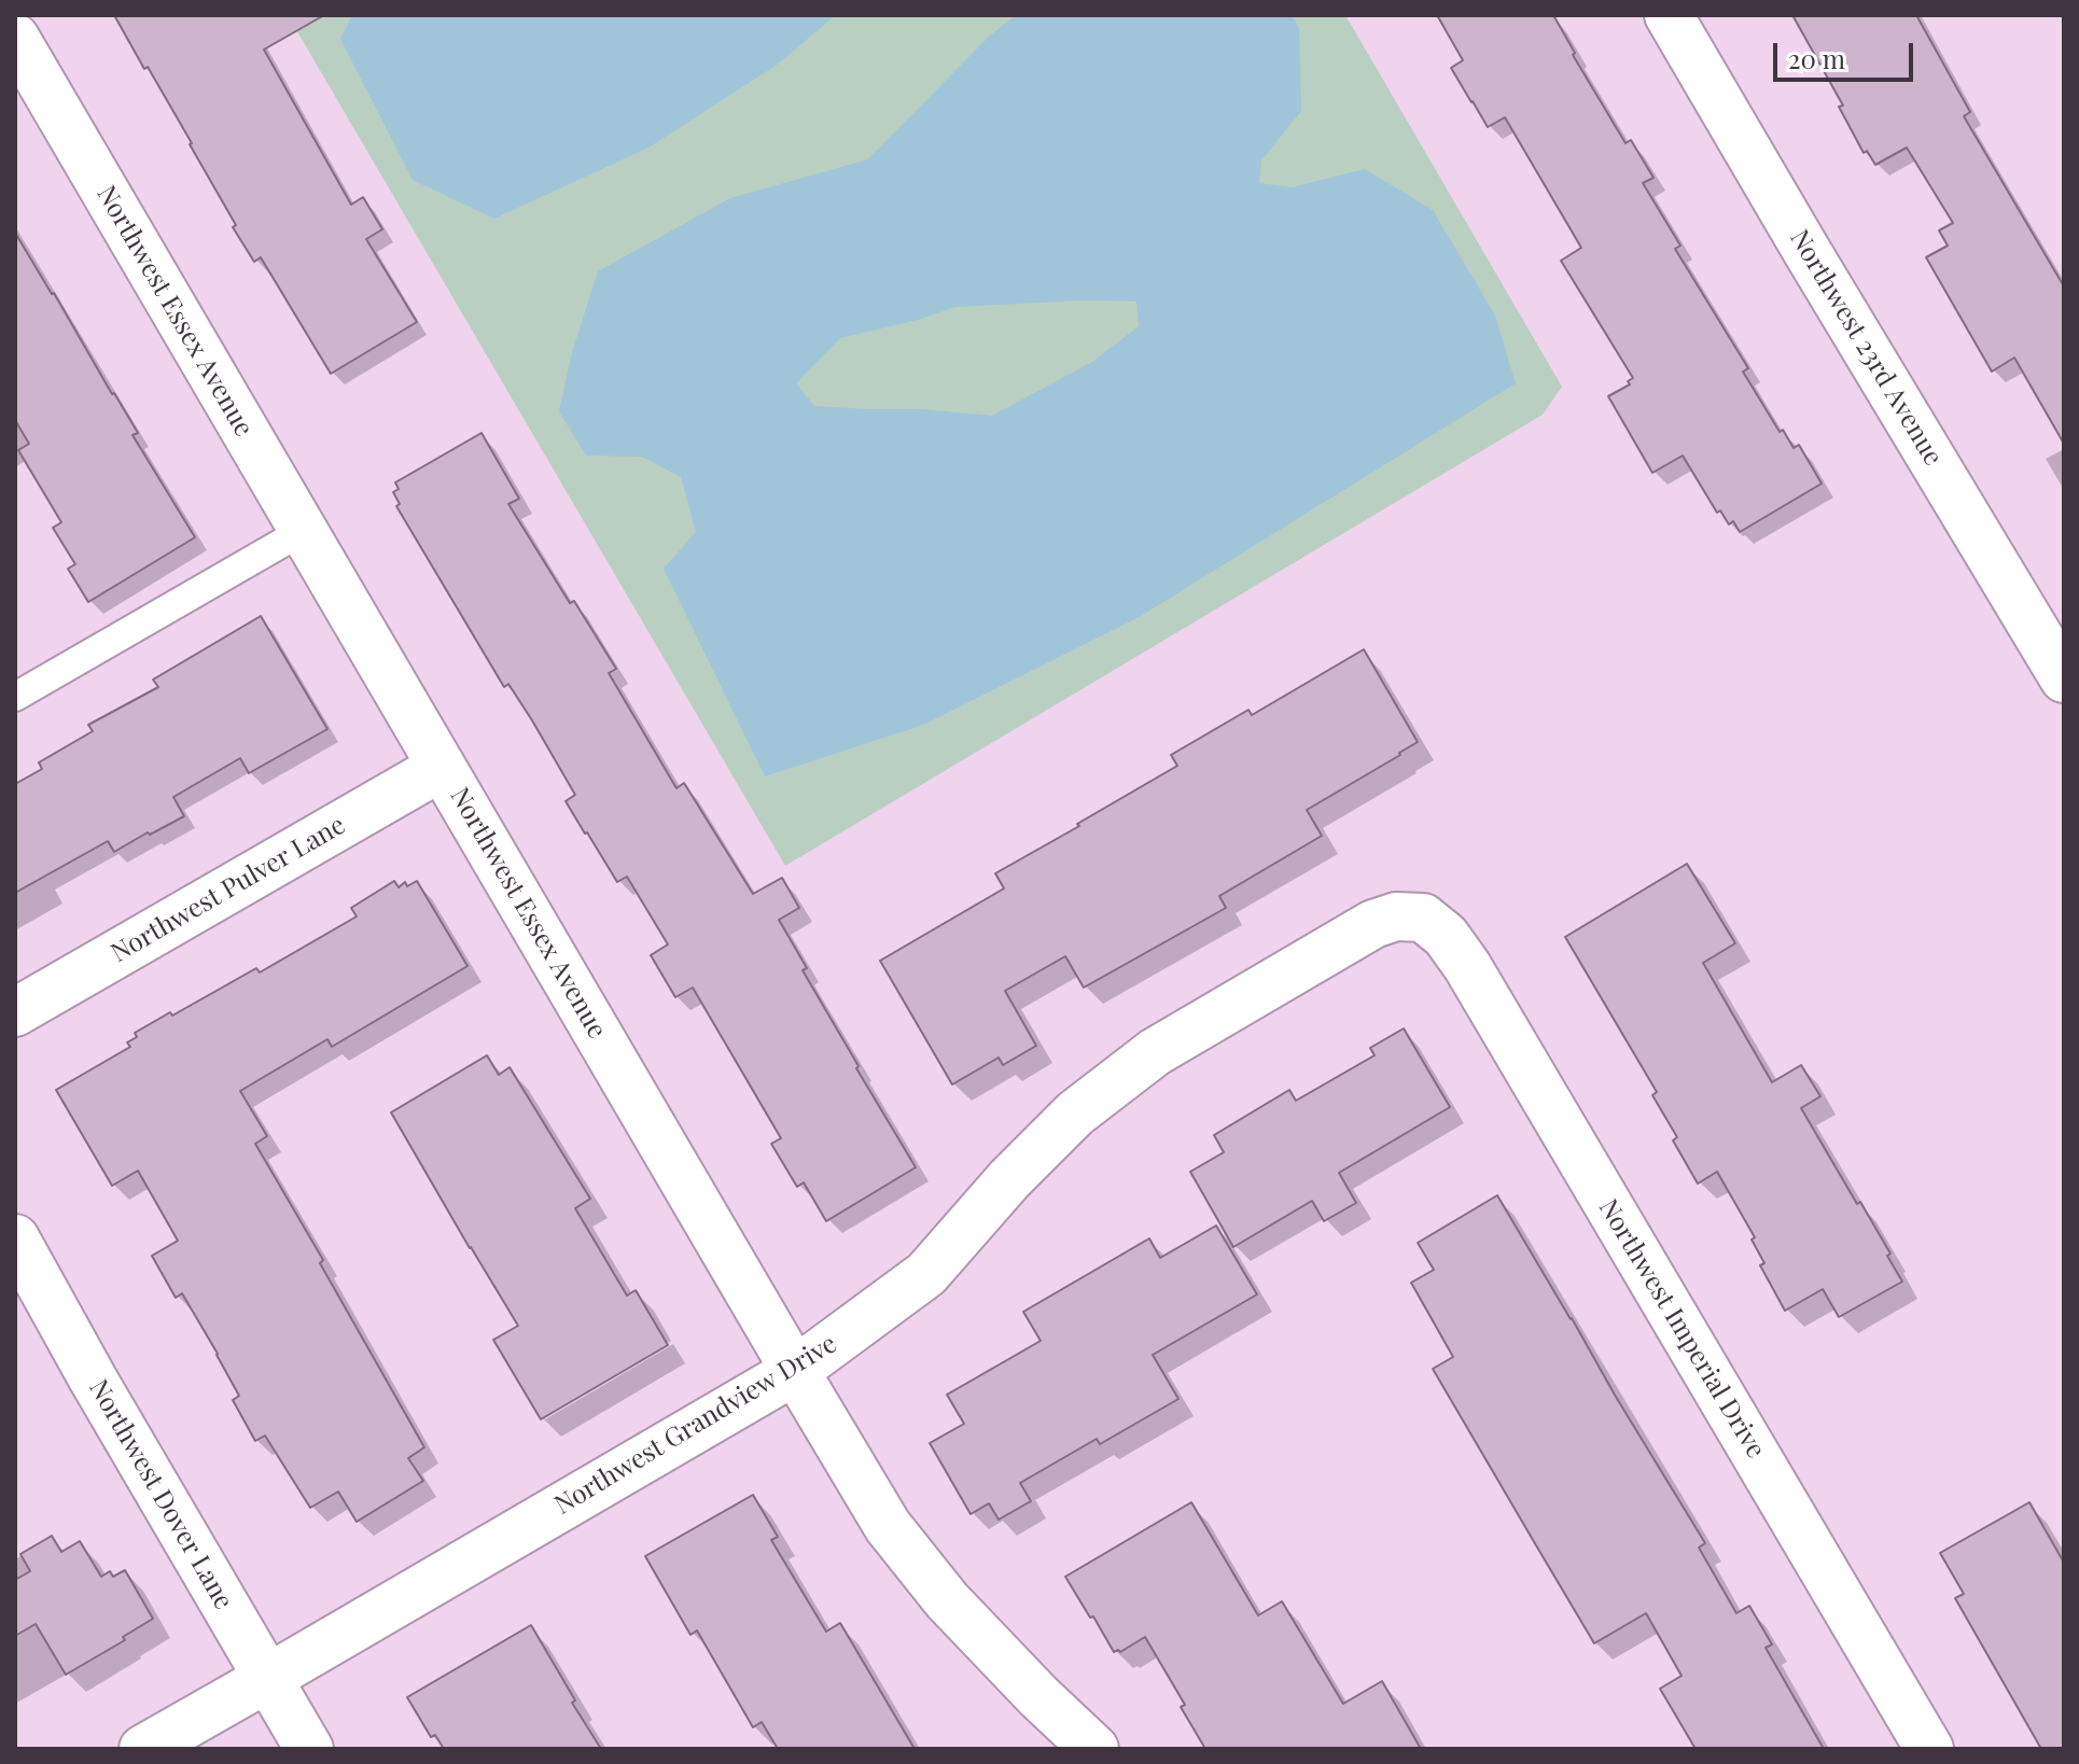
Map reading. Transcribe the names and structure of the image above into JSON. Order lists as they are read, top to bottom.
{
  "streets": {
    "street": [
      "Northwest Essex Avenue",
      "Northwest 23rd Avenue",
      "Northwest Pulver Lane",
      "Northwest Imperial Drive",
      "Northwest Grandview Drive",
      "Northwest Dover Lane"
    ]
  },
  "crossings": [
    ["Northwest Essex Avenue", "Northwest Pulver Lane"],
    ["Northwest Essex Avenue", "Northwest Grandview Drive"],
    ["Northwest Imperial Drive", "Northwest Grandview Drive"],
    ["Northwest Grandview Drive", "Northwest Dover Lane"]
  ],
  "scale_bar": "20 m"
}
